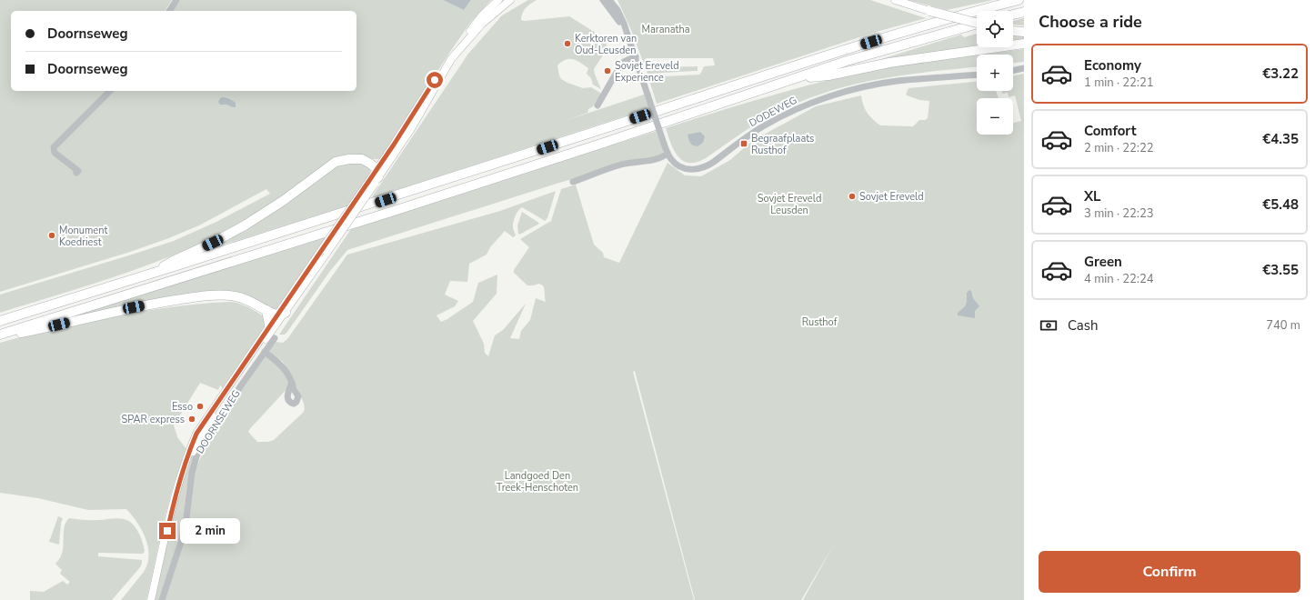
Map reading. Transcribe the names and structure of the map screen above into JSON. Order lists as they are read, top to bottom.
{
  "streets": {
    "main road": ["DOORNSEWEG"],
    "street": ["DODEWEG"]
  },
  "parks": [
    "Maranatha",
    "Sovjet Ereveld Leusden",
    "Rusthof",
    "Landgoed Den Treek-Henschoten"
  ],
  "places": {
    "other": [
      "Kerktoren van Oud-Leusden",
      "Sovjet Ereveld Experience",
      "Sovjet Ereveld",
      "Monument Koedriest",
      "Esso",
      "SPAR express"
    ],
    "transit": ["Begraafplaats Rusthof"]
  },
  "page": {
    "heading": "Choose a ride",
    "map_buttons": ["+", "−"],
    "banner": ["Doornseweg", "Doornseweg"],
    "list": [
      {
        "name": "Economy",
        "note": "1 min · 22:21",
        "value": "€3.22"
      },
      {
        "name": "Comfort",
        "note": "2 min · 22:22",
        "value": "€4.35"
      },
      {
        "name": "XL",
        "note": "3 min · 22:23",
        "value": "€5.48"
      },
      {
        "name": "Green",
        "note": "4 min · 22:24",
        "value": "€3.55"
      }
    ],
    "pay": ["Cash", "740 m"],
    "bubble": "2 min",
    "buttons": "Confirm"
  }
}
